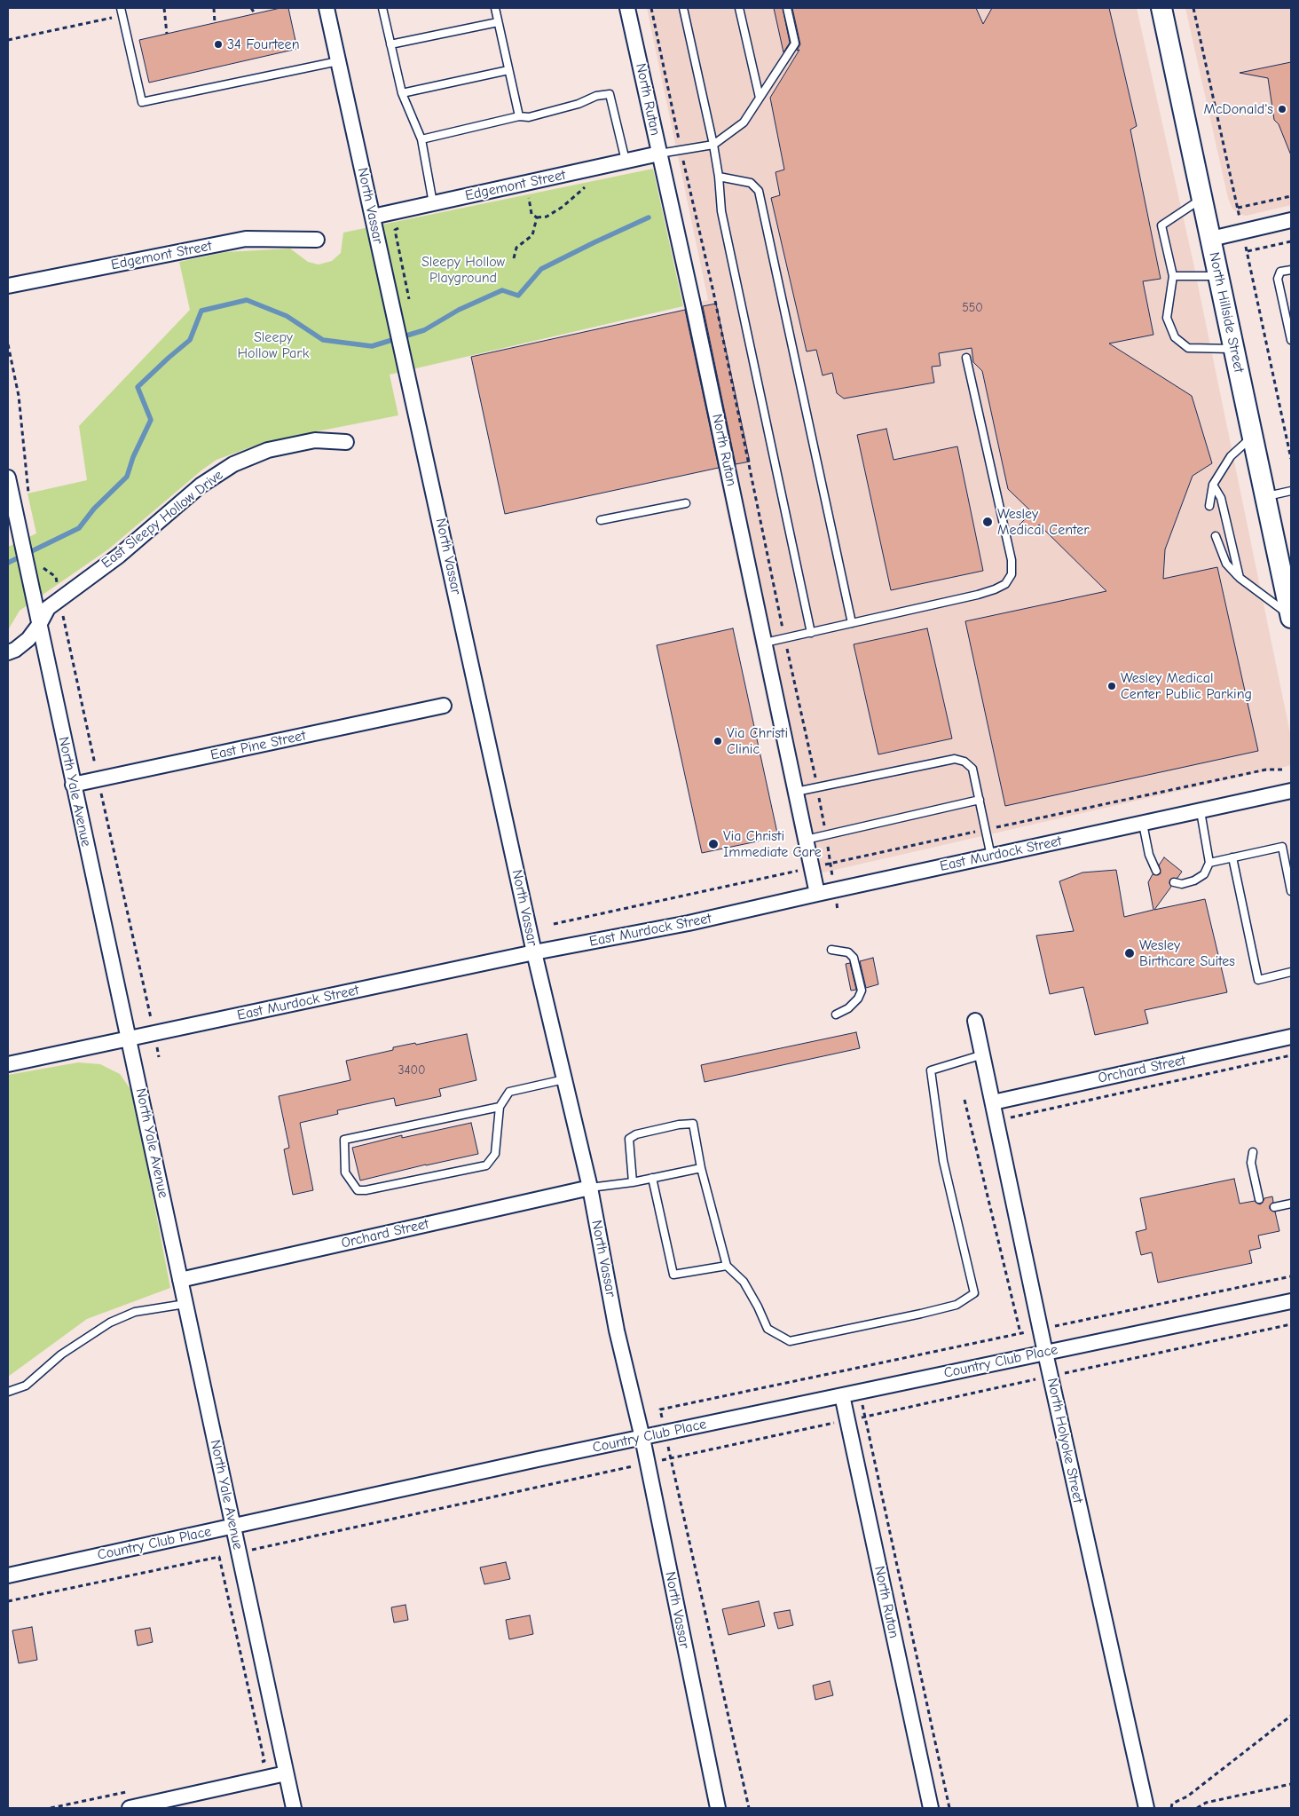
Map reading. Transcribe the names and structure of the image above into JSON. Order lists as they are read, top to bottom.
{
  "streets": {
    "main road": ["North Hillside Street"],
    "street": [
      "North Rutan",
      "Edgemont Street",
      "North Vassar",
      "East Sleepy Hollow Drive",
      "East Pine Street",
      "North Yale Avenue",
      "East Murdock Street",
      "Orchard Street",
      "Country Club Place",
      "North Holyoke Street"
    ]
  },
  "crossings": [
    ["North Rutan", "Edgemont Street"],
    ["North Rutan", "East Murdock Street"],
    ["North Rutan", "Country Club Place"],
    ["Edgemont Street", "North Vassar"],
    ["North Vassar", "East Murdock Street"],
    ["North Vassar", "Orchard Street"],
    ["North Vassar", "Country Club Place"],
    ["East Sleepy Hollow Drive", "North Yale Avenue"],
    ["East Pine Street", "North Yale Avenue"],
    ["North Yale Avenue", "East Murdock Street"],
    ["North Yale Avenue", "Orchard Street"],
    ["North Yale Avenue", "Country Club Place"],
    ["Orchard Street", "North Holyoke Street"],
    ["Country Club Place", "North Holyoke Street"]
  ],
  "parks": ["Sleepy Hollow Playground", "Sleepy Hollow Park"],
  "places": [
    "34 Fourteen",
    "McDonald's",
    "Wesley Medical Center",
    "Wesley Medical Center Public Parking",
    "Via Christi Clinic",
    "Via Christi Immediate Care",
    "Wesley Birthcare Suites"
  ],
  "house_numbers": ["550", "3400"]
}
